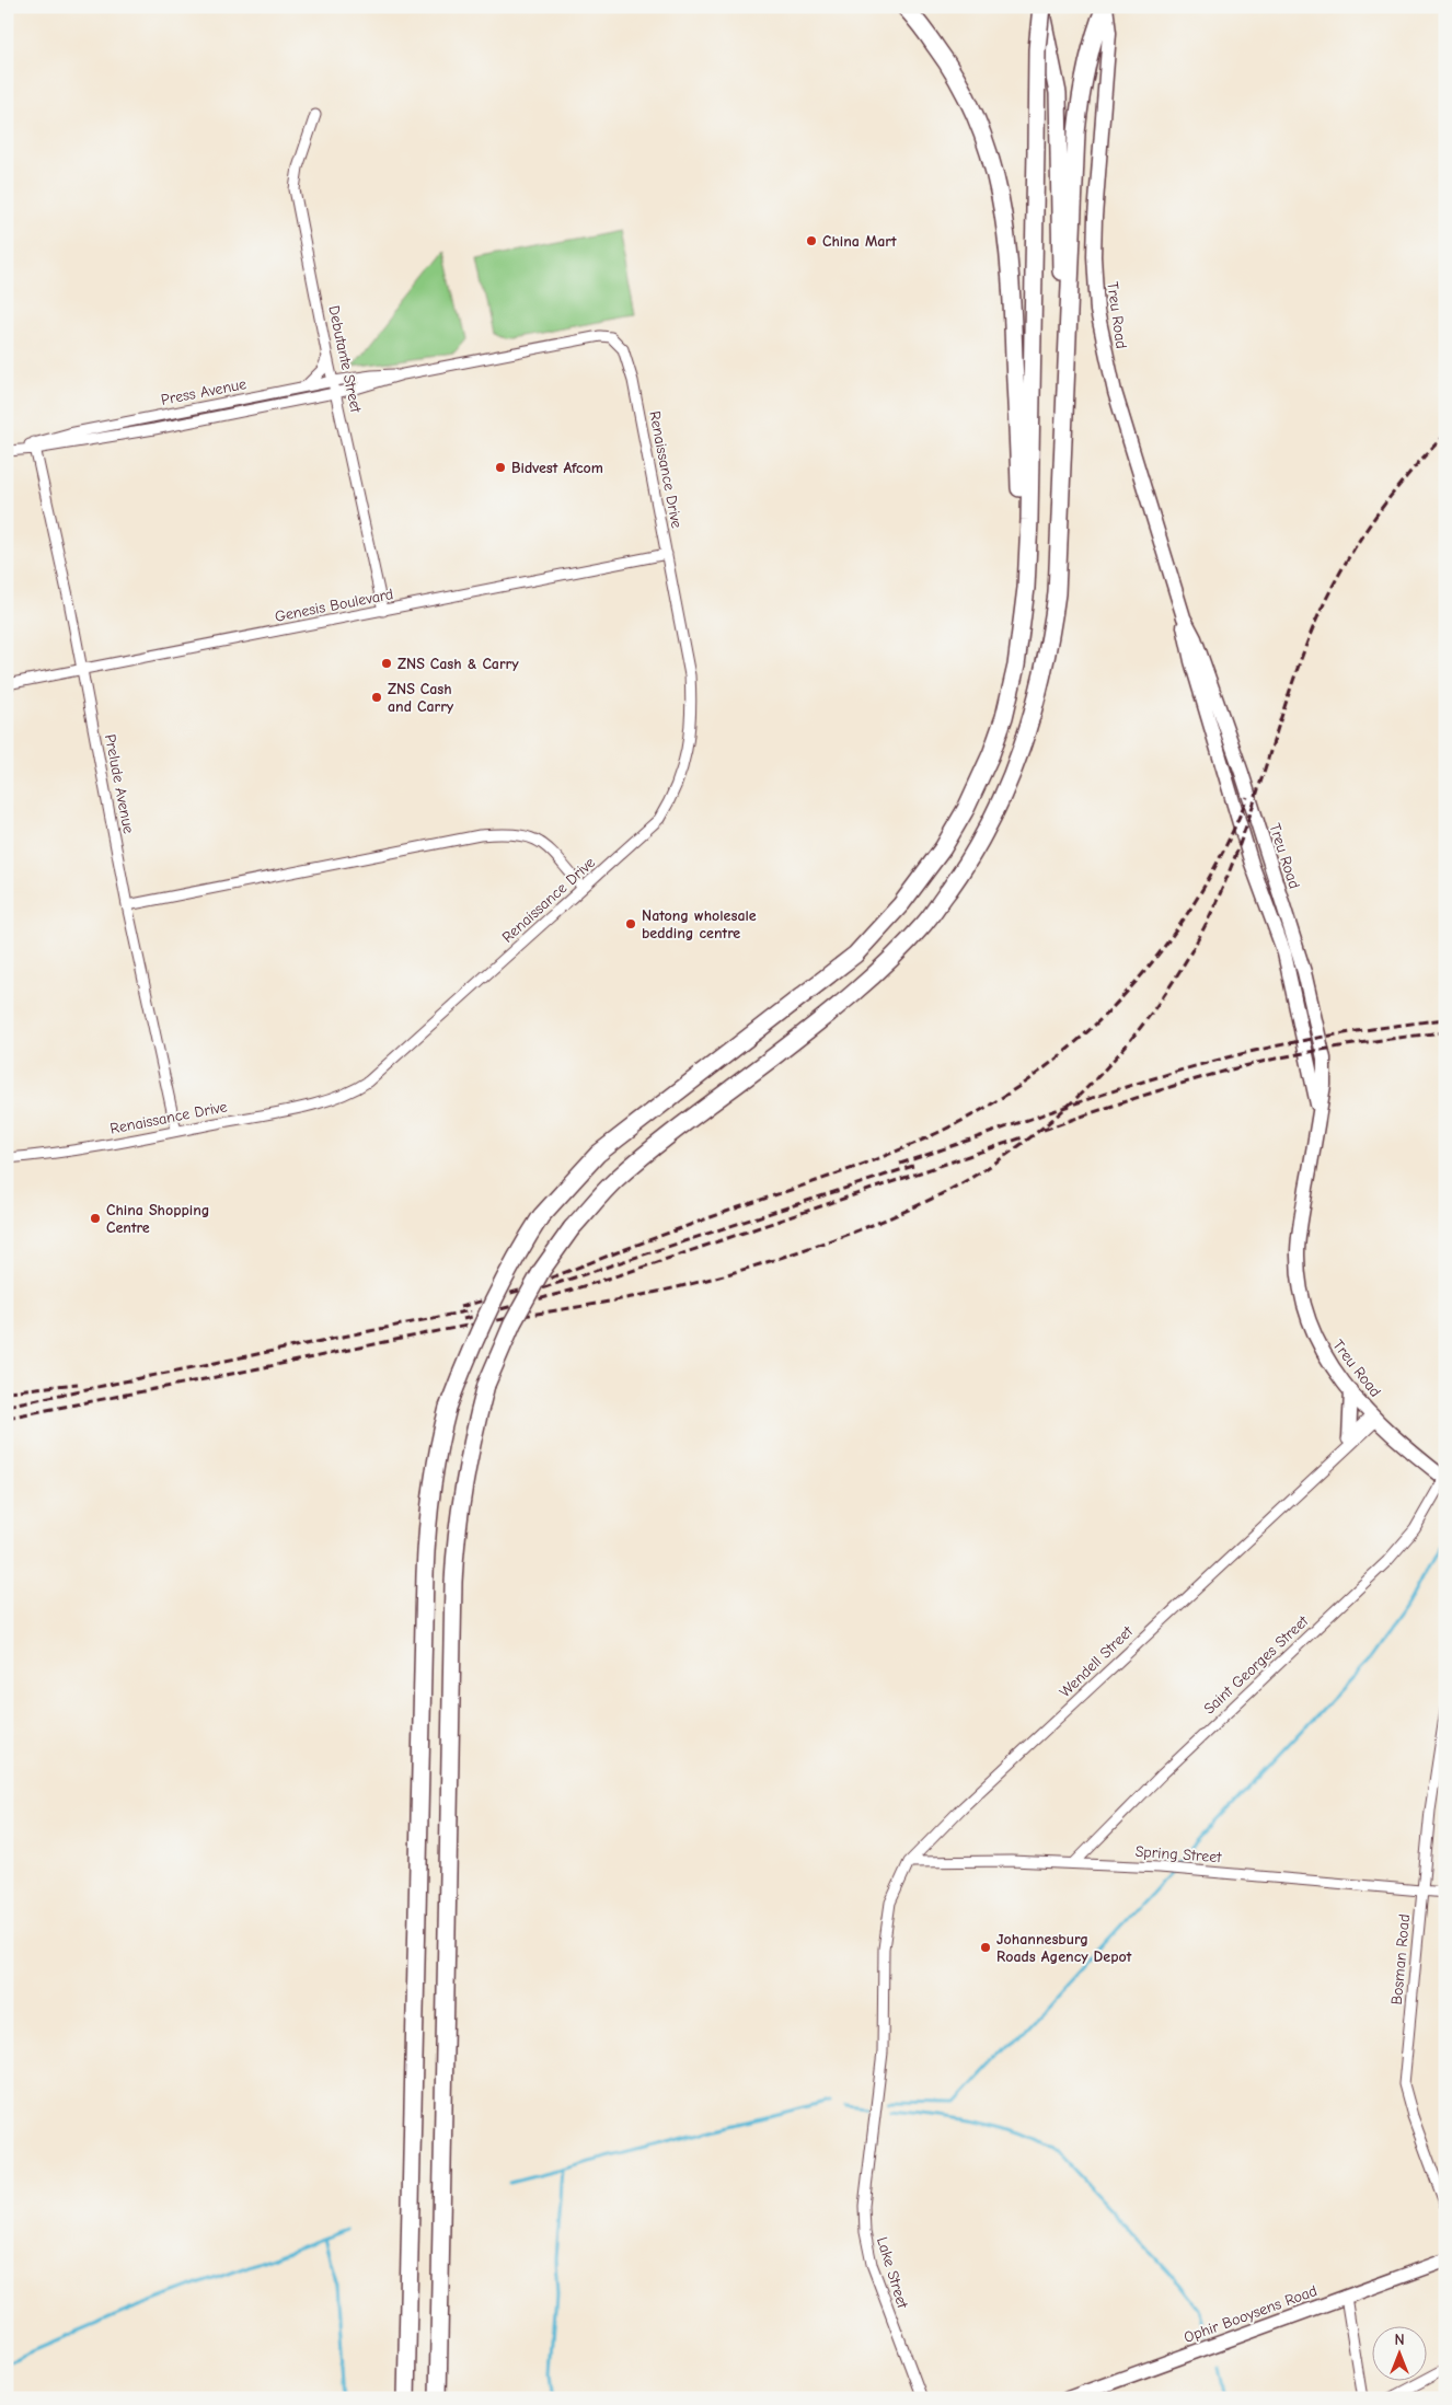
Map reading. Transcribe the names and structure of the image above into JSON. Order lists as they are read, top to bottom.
{
  "streets": {
    "street": [
      "Treu Road",
      "Debutante Street",
      "Press Avenue",
      "Renaissance Drive",
      "Genesis Boulevard",
      "Prelude Avenue",
      "Wendell Street",
      "Saint Georges Street",
      "Spring Street",
      "Bosman Road",
      "Lake Street",
      "Ophir Booysens Road"
    ]
  },
  "crossings": [
    ["Treu Road", "Wendell Street"],
    ["Treu Road", "Saint Georges Street"],
    ["Debutante Street", "Press Avenue"],
    ["Debutante Street", "Genesis Boulevard"],
    ["Press Avenue", "Renaissance Drive"],
    ["Press Avenue", "Prelude Avenue"],
    ["Renaissance Drive", "Genesis Boulevard"],
    ["Renaissance Drive", "Prelude Avenue"],
    ["Genesis Boulevard", "Prelude Avenue"],
    ["Wendell Street", "Spring Street"],
    ["Wendell Street", "Lake Street"],
    ["Saint Georges Street", "Spring Street"],
    ["Spring Street", "Bosman Road"],
    ["Spring Street", "Lake Street"]
  ],
  "places": [
    "China Mart",
    "Bidvest Afcom",
    "ZNS Cash & Carry",
    "ZNS Cash and Carry",
    "Natong wholesale bedding centre",
    "China Shopping Centre",
    "Johannesburg Roads Agency Depot"
  ],
  "north": "top"
}
